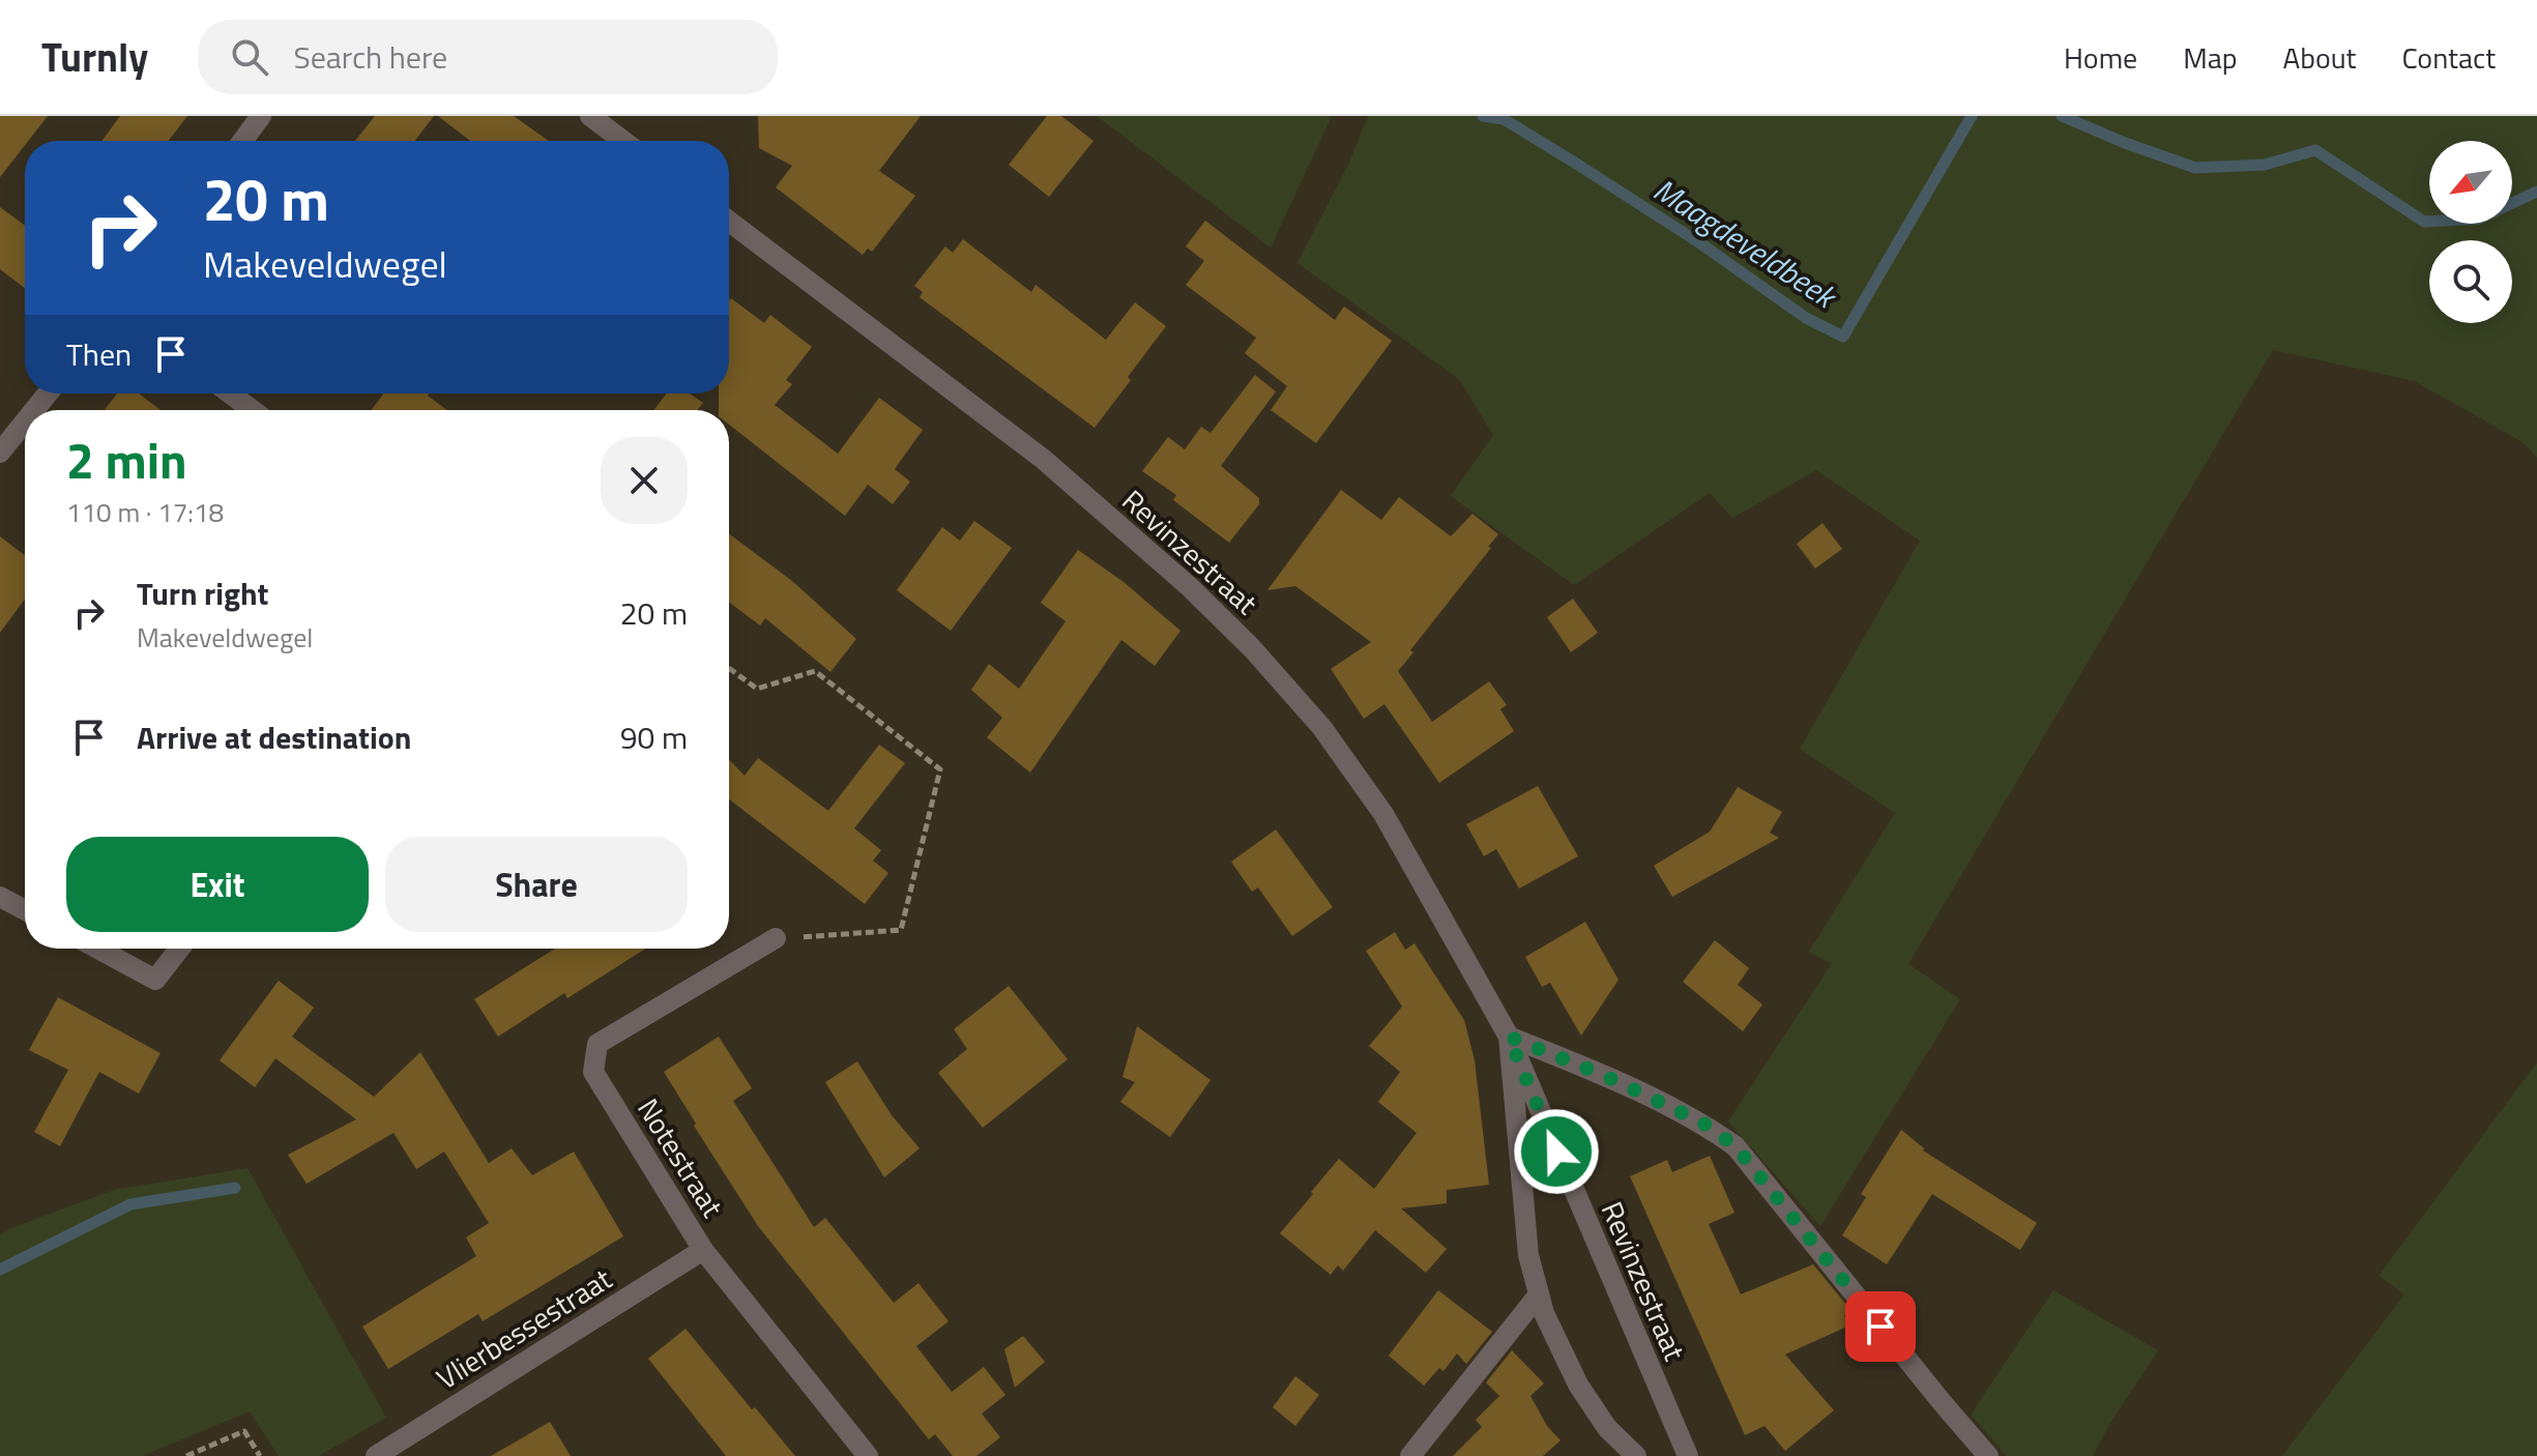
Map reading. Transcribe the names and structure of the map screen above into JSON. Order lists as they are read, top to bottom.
{
  "streets": {
    "street": ["Revinzestraat", "Notestraat", "Vlierbessestraat"]
  },
  "crossings": [
    ["Notestraat", "Vlierbessestraat"]
  ],
  "water": ["Maagdeveldbeek"],
  "north": "bottom left",
  "page": {
    "header": "Turnly",
    "search": "Search here",
    "nav": [
      "Home",
      "Map",
      "About",
      "Contact"
    ],
    "turn": ["20 m", "Makeveldwegel"],
    "then": "Then",
    "heading": ["2 min", "110 m · 17:18"],
    "list": [
      {
        "name": "Turn right",
        "note": "Makeveldwegel",
        "value": "20 m"
      },
      {
        "name": "Arrive at destination",
        "value": "90 m"
      }
    ],
    "buttons": ["Exit", "Share"]
  }
}
